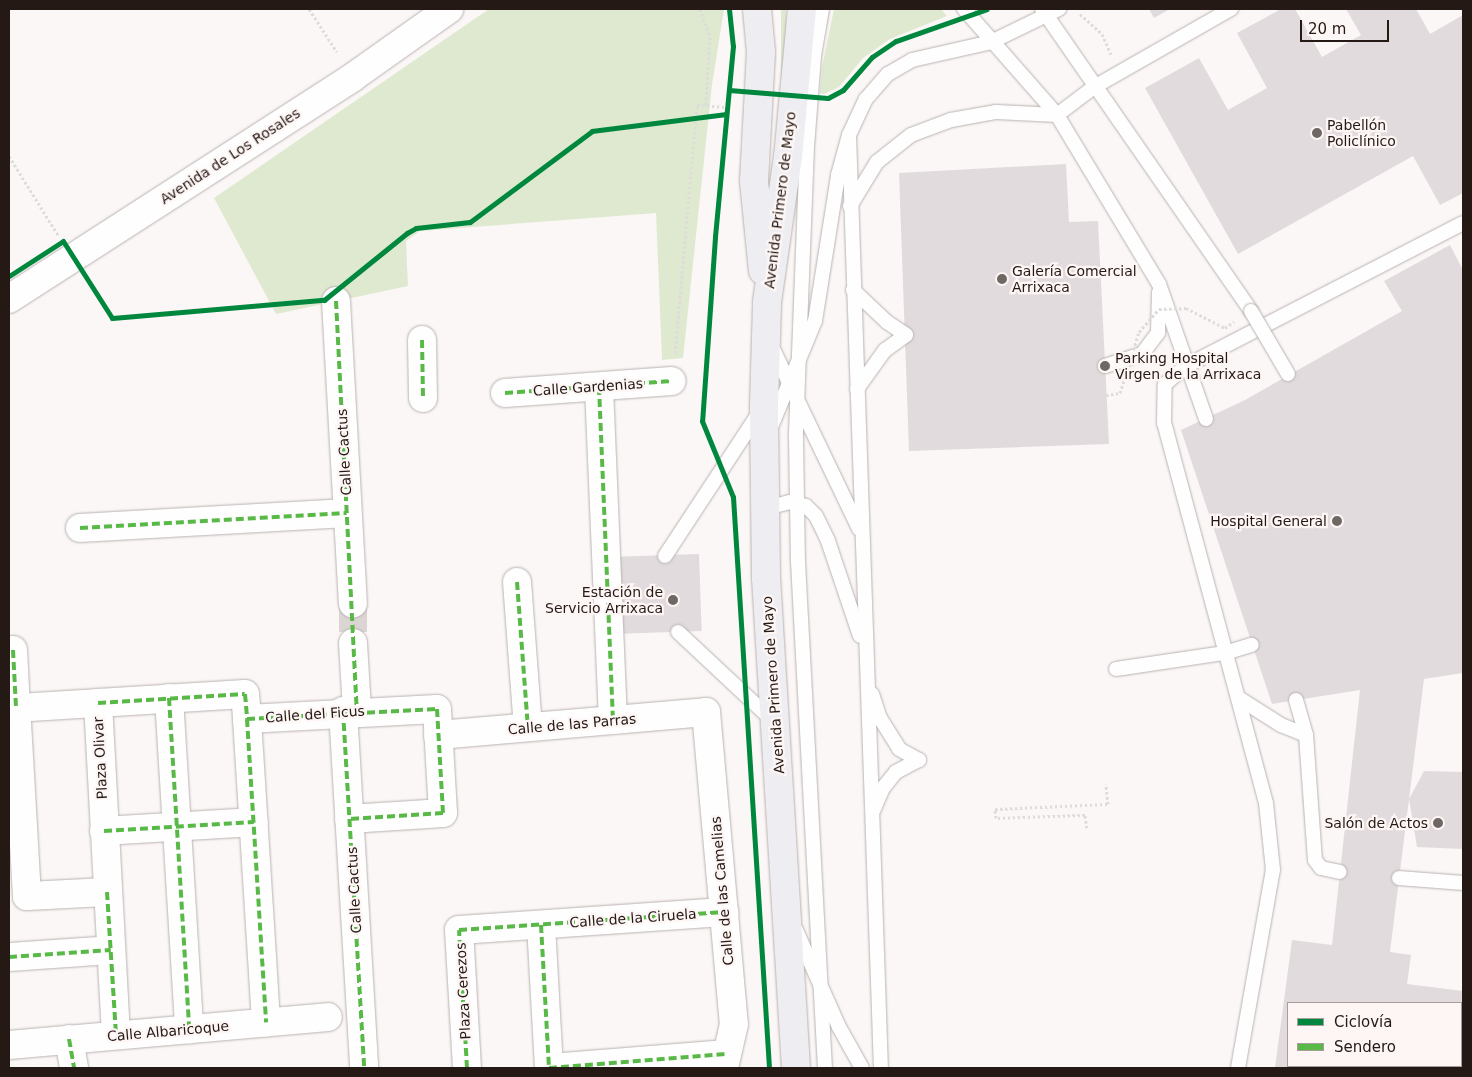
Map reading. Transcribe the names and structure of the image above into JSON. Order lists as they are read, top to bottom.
{
  "streets": {
    "main road": ["Avenida Primero de Mayo"],
    "street": [
      "Avenida de Los Rosales",
      "Calle Gardenias",
      "Calle Cactus",
      "Calle del Ficus",
      "Calle de las Parras",
      "Plaza Olivar",
      "Calle de las Camelias",
      "Calle de la Ciruela",
      "Plaza Cerezos",
      "Calle Albaricoque"
    ]
  },
  "crossings": [
    ["Calle Cactus", "Calle del Ficus"],
    ["Calle del Ficus", "Calle de las Parras"],
    ["Calle del Ficus", "Plaza Olivar"],
    ["Calle de las Parras", "Calle de las Camelias"],
    ["Plaza Olivar", "Calle Albaricoque"],
    ["Calle de las Camelias", "Calle de la Ciruela"],
    ["Calle de la Ciruela", "Plaza Cerezos"]
  ],
  "places": [
    "Pabellón Policlínico",
    "Galería Comercial Arrixaca",
    "Parking Hospital Virgen de la Arrixaca",
    "Hospital General",
    "Estación de Servicio Arrixaca",
    "Salón de Actos"
  ],
  "legend": ["Ciclovía", "Sendero"],
  "scale_bar": "20 m"
}
